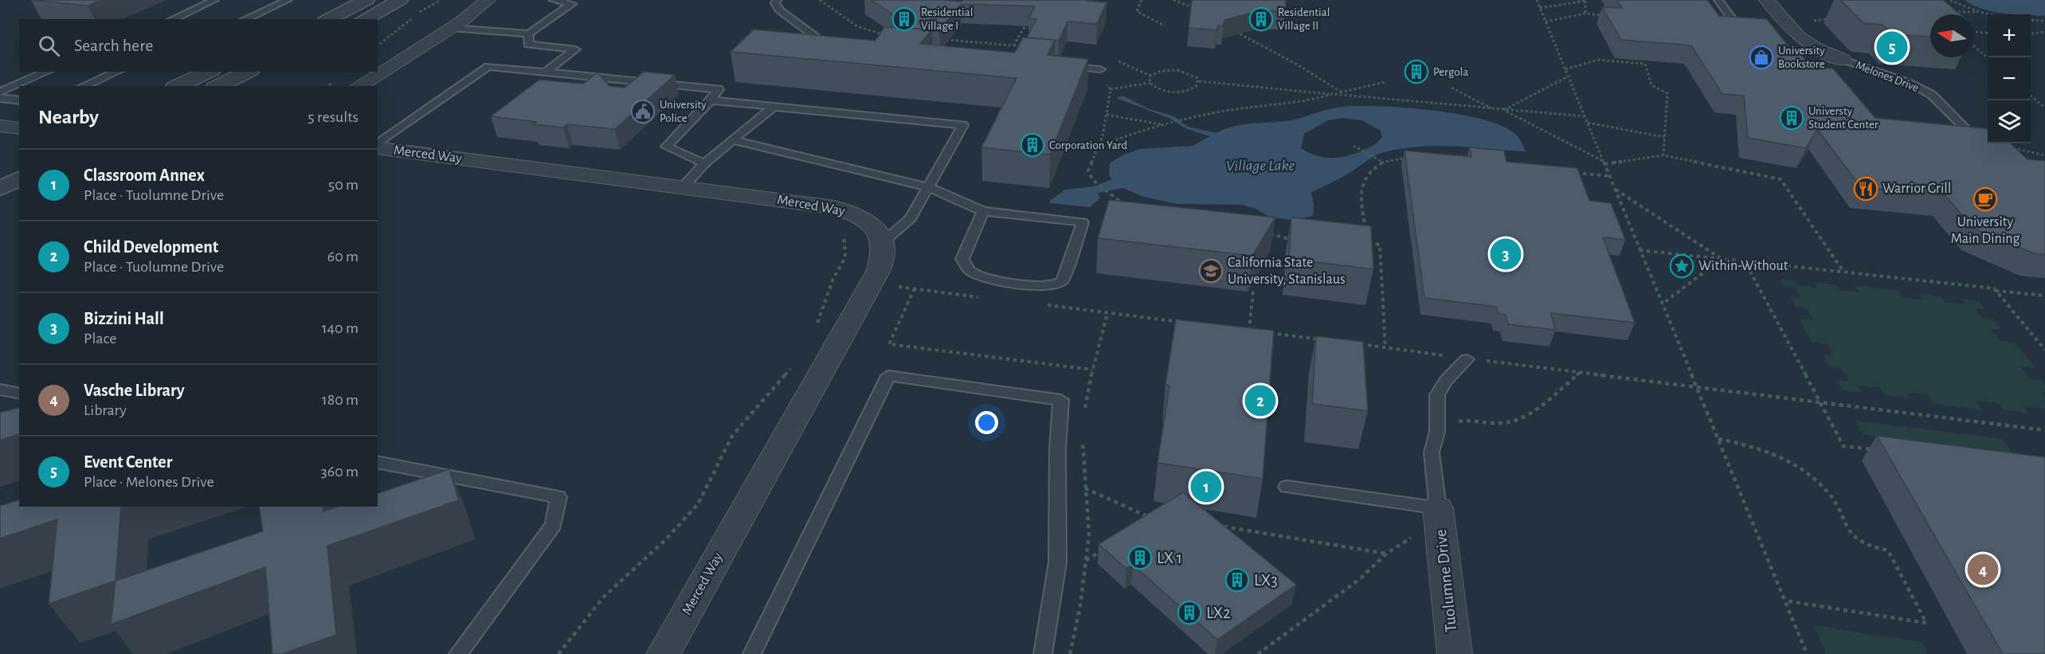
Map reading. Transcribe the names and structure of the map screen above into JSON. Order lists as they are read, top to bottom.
{
  "streets": {
    "street": ["Melones Drive", "Merced Way", "Tuolumne Drive"]
  },
  "water": ["Village Lake"],
  "places": {
    "building": [
      "Residential Village I",
      "Residential Village II",
      "Pergola",
      "Universty Student Center",
      "Corporation Yard",
      "LX 1",
      "LX3",
      "LX2"
    ],
    "shop": ["University Bookstore"],
    "public building": ["University Police"],
    "restaurant": ["Warrior Grill"],
    "cafe": ["University Main Dining"],
    "place": ["Within-Without"],
    "school or university": ["California State University, Stanislaus"]
  },
  "north": "left",
  "page": {
    "map_buttons": ["+", "−"],
    "search": "Search here",
    "pins": [
      "5",
      "3",
      "2",
      "1",
      "4"
    ],
    "heading": ["Nearby", "5 results"],
    "list": [
      {
        "mark": "1",
        "name": "Classroom Annex",
        "note": "Place · Tuolumne Drive",
        "value": "50 m"
      },
      {
        "mark": "2",
        "name": "Child Development",
        "note": "Place · Tuolumne Drive",
        "value": "60 m"
      },
      {
        "mark": "3",
        "name": "Bizzini Hall",
        "note": "Place",
        "value": "140 m"
      },
      {
        "mark": "4",
        "name": "Vasche Library",
        "note": "Library",
        "value": "180 m"
      },
      {
        "mark": "5",
        "name": "Event Center",
        "note": "Place · Melones Drive",
        "value": "360 m"
      }
    ]
  }
}
